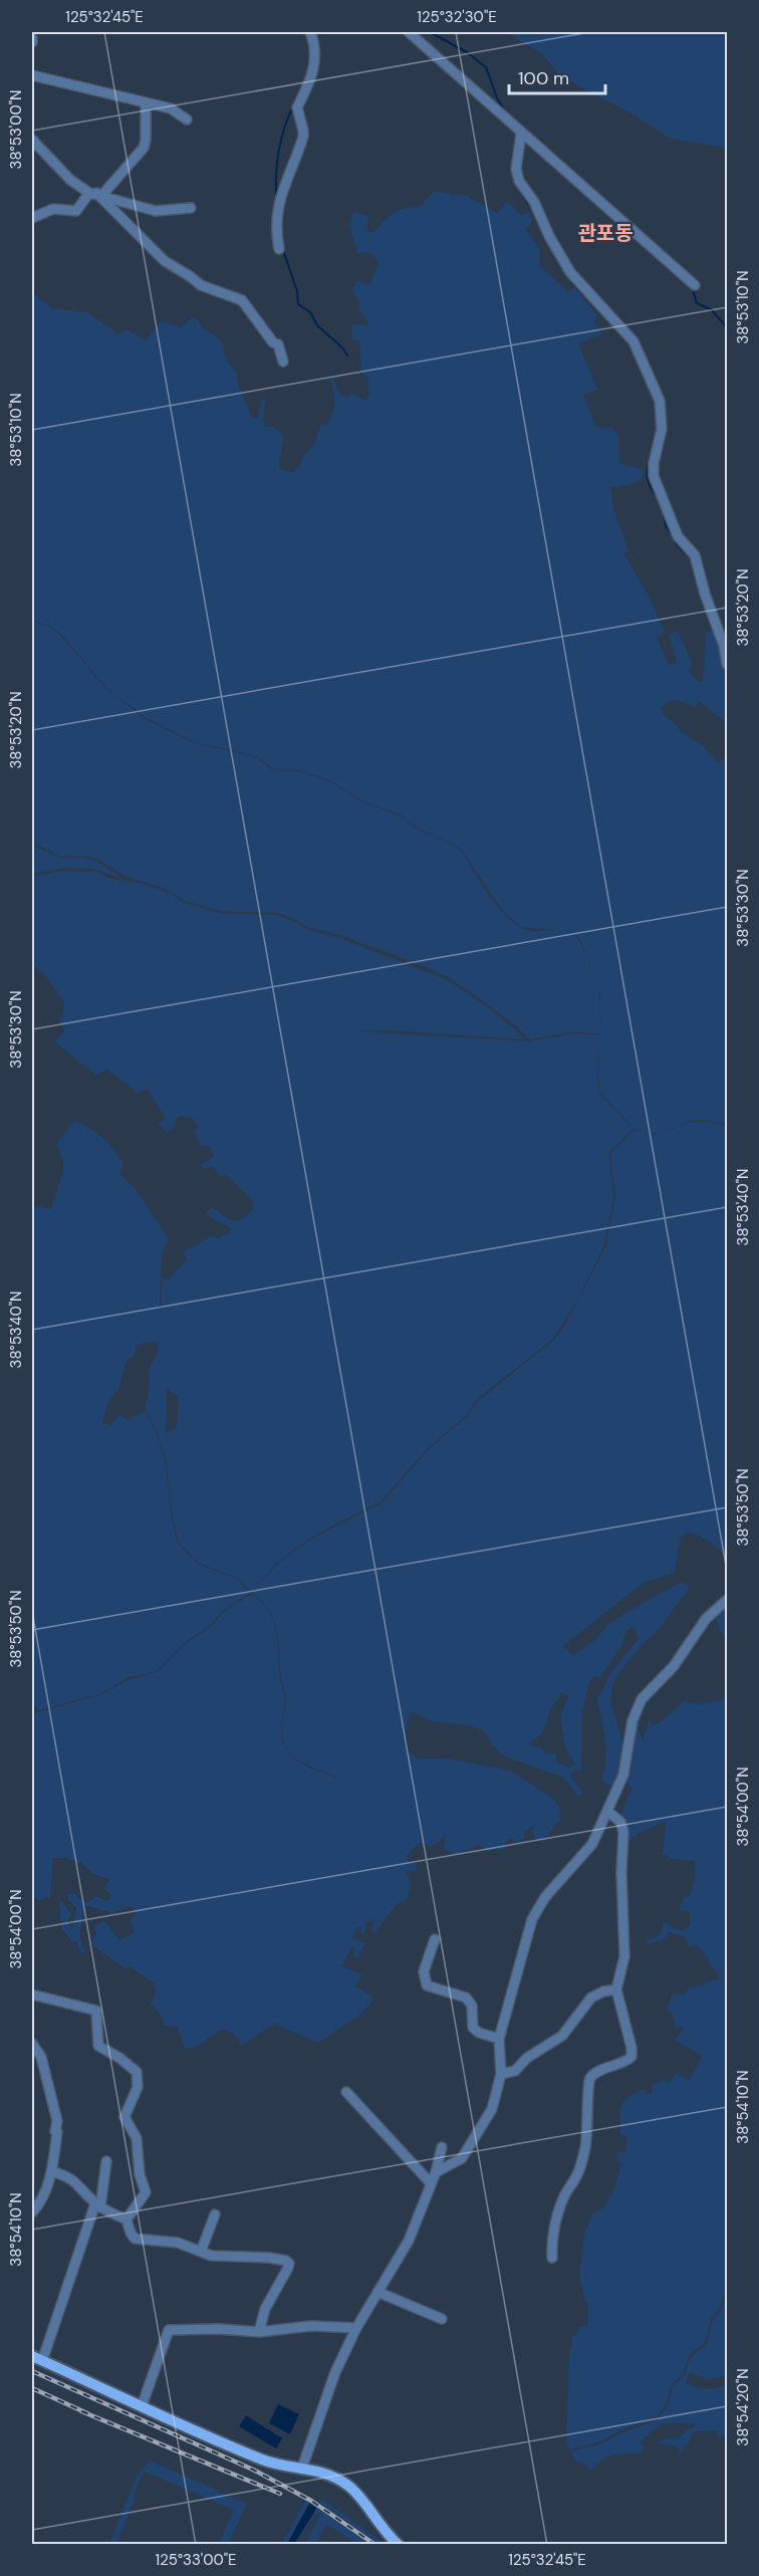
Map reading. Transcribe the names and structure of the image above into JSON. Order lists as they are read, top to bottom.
{
  "districts": ["관포동"],
  "scale_bar": "100 m",
  "coordinates": [
    "125°32'45\"E",
    "125°32'30\"E",
    "38°53'00\"N",
    "38°53'10\"N",
    "38°53'20\"N",
    "38°53'30\"N",
    "38°53'40\"N",
    "38°53'50\"N",
    "38°54'00\"N",
    "38°54'10\"N",
    "38°54'20\"N",
    "125°33'00\"E"
  ]
}
